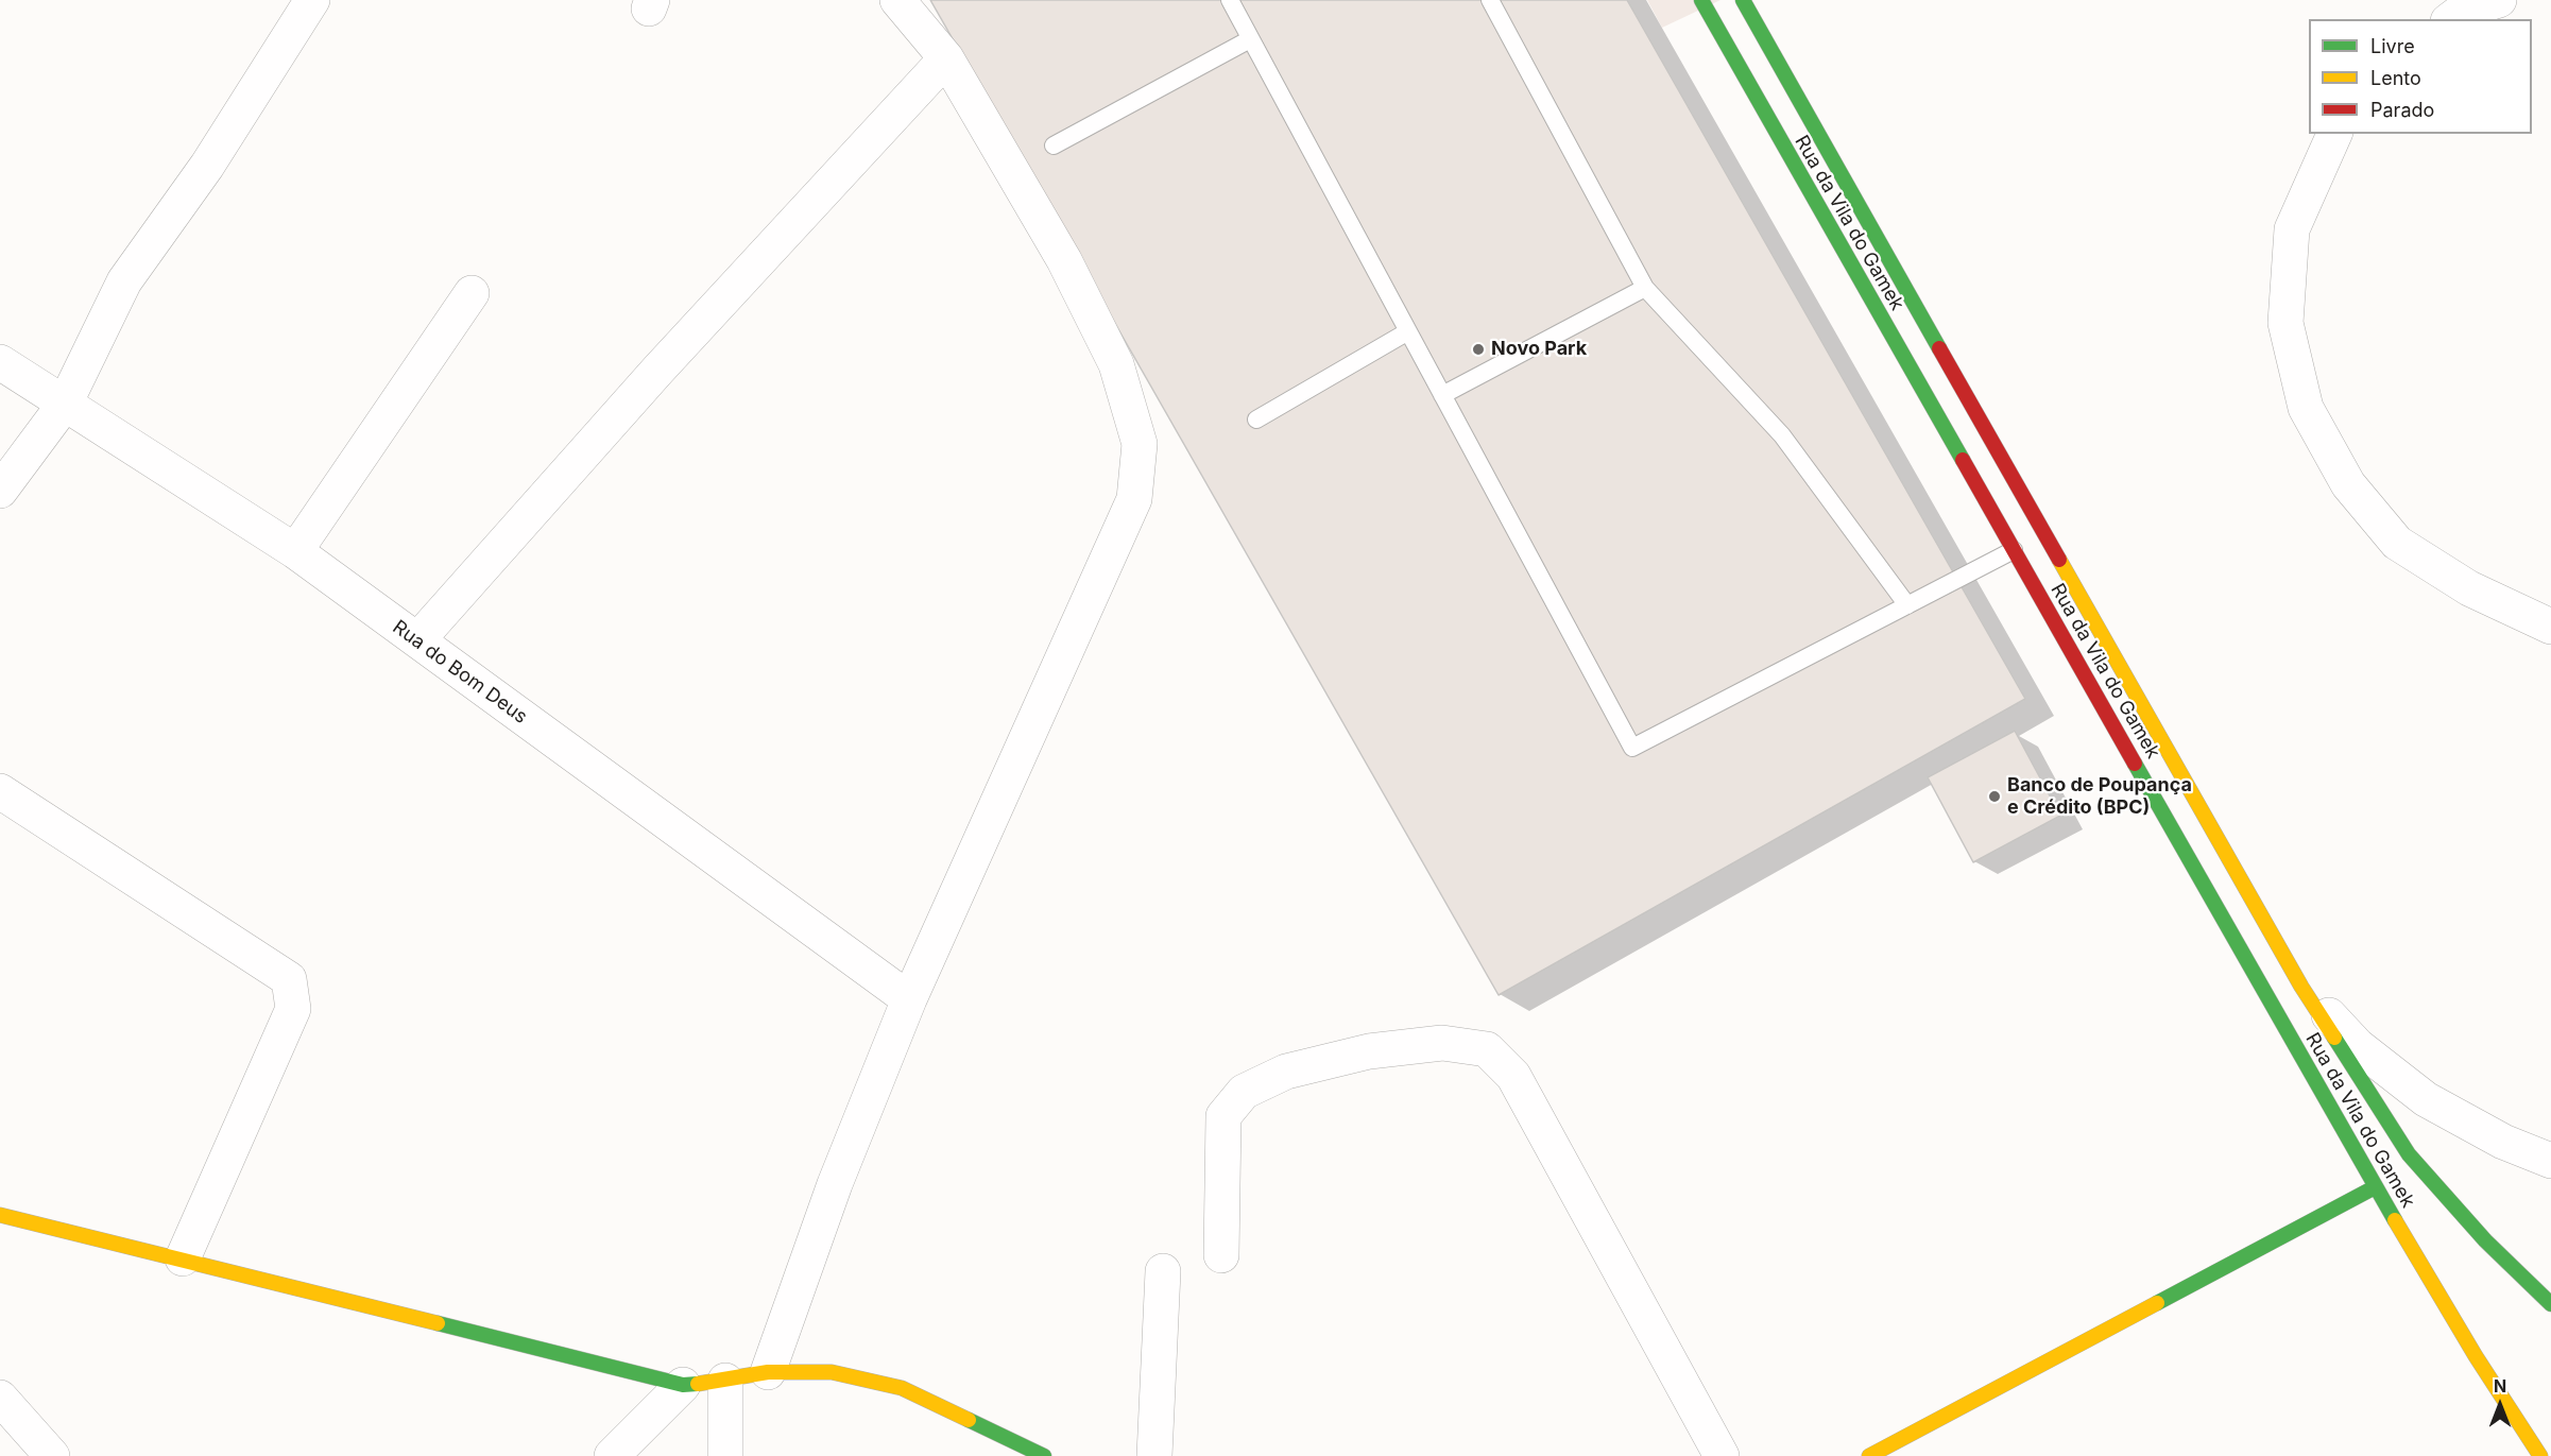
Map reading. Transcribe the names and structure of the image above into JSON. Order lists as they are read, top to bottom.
{
  "streets": {
    "main road": ["Rua da Vila do Gamek"],
    "street": ["Rua do Bom Deus"]
  },
  "places": ["Novo Park", "Banco de Poupança e Crédito (BPC)"],
  "legend": ["Livre", "Lento", "Parado"],
  "north": "top"
}
